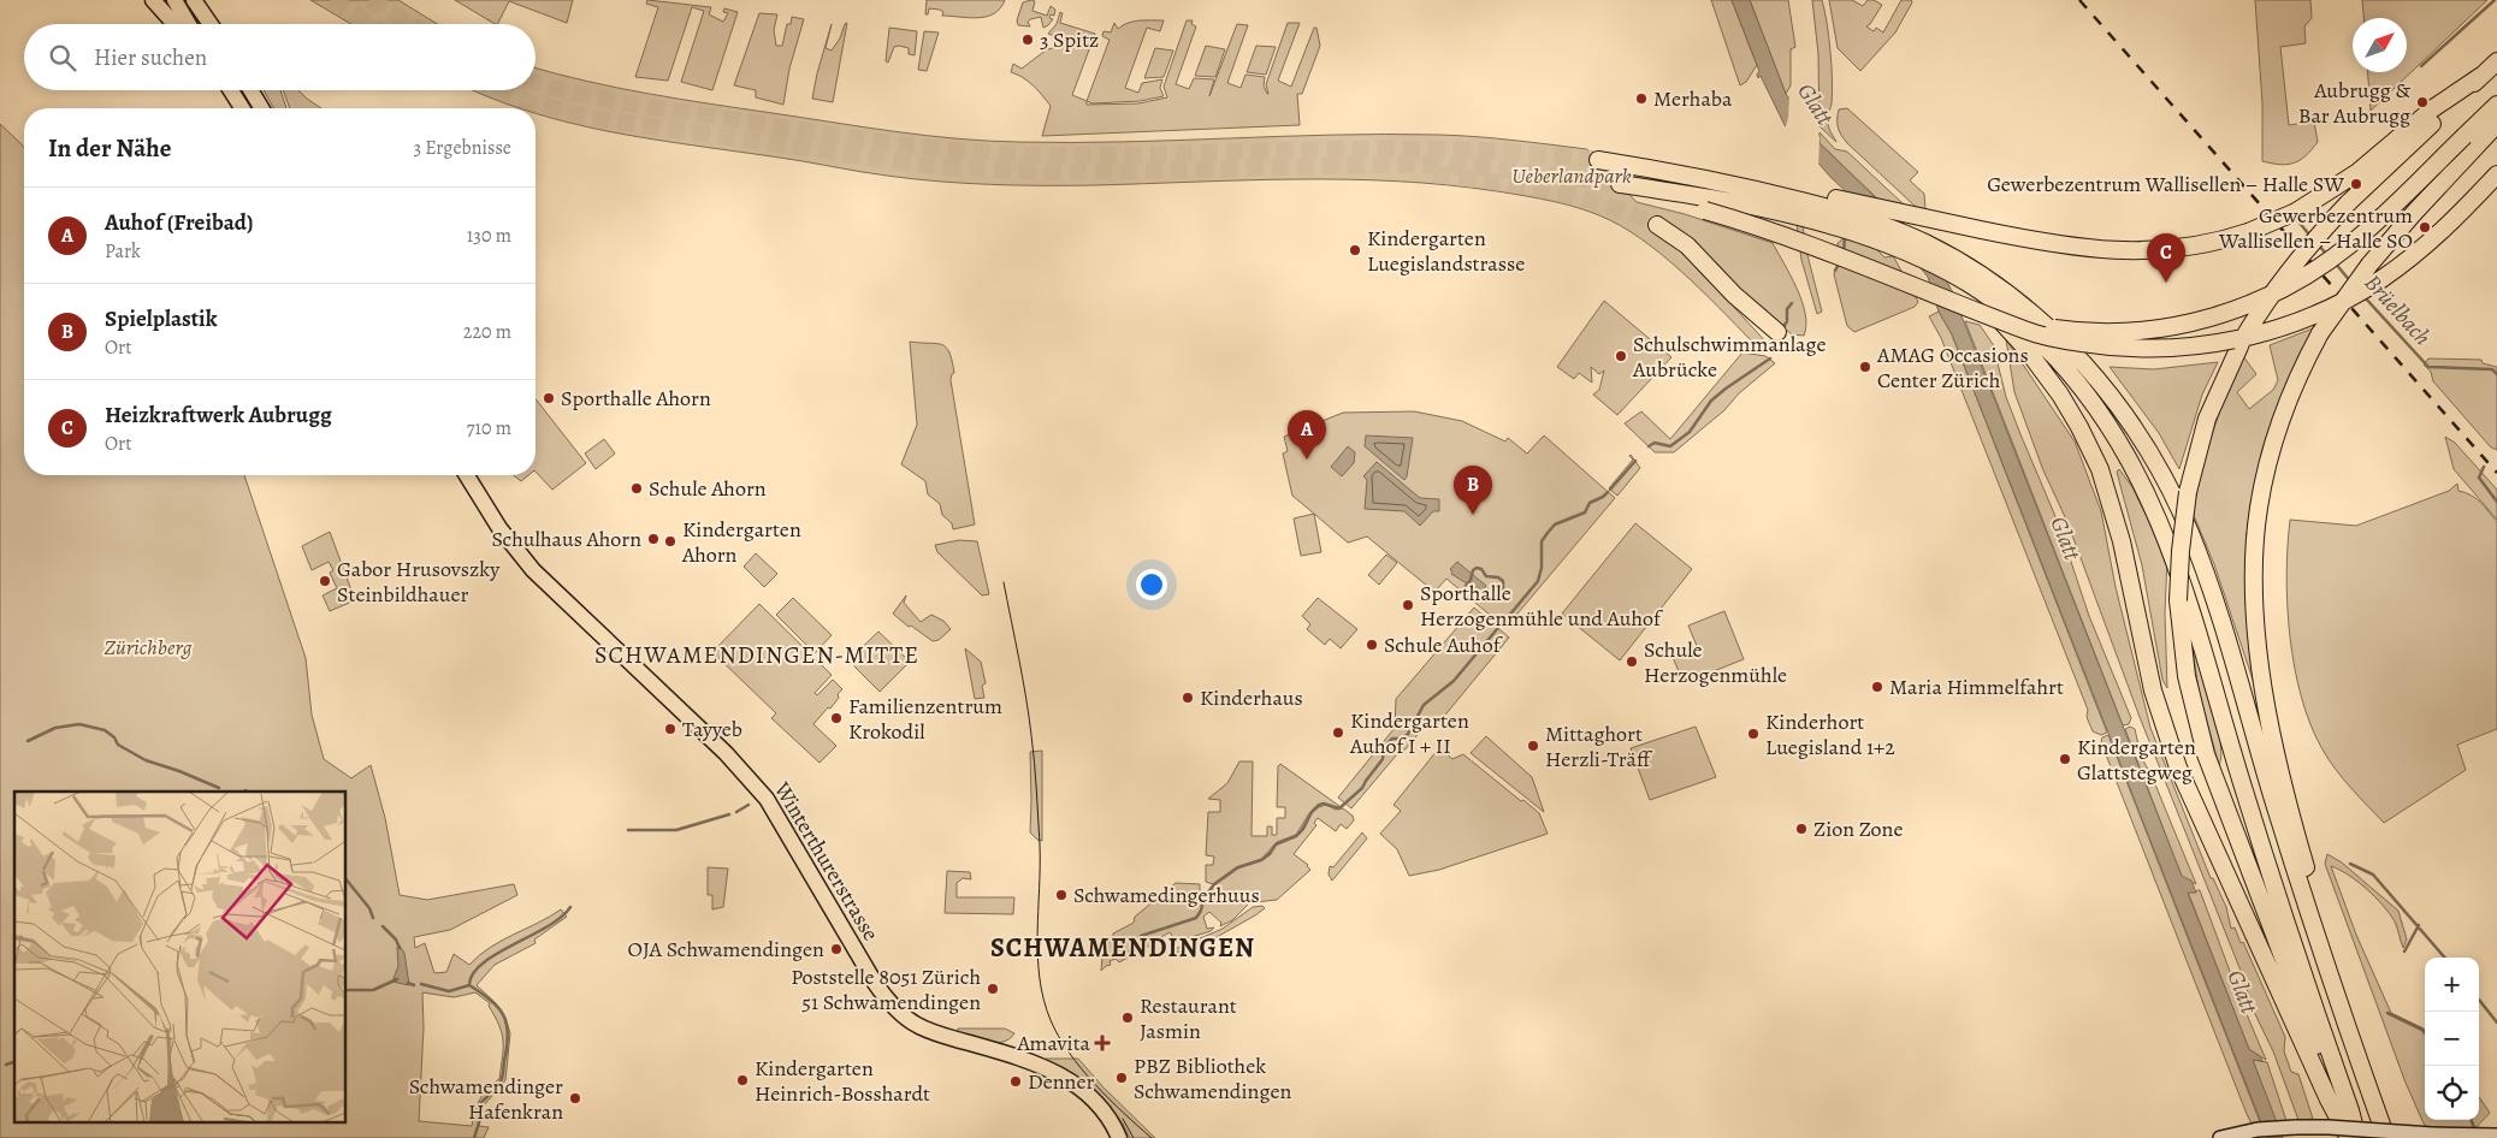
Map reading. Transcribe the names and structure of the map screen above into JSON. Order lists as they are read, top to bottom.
{
  "streets": {
    "main road": ["Winterthurerstrasse"]
  },
  "districts": ["SCHWAMENDINGEN-MITTE", "SCHWAMENDINGEN"],
  "water": ["Glatt", "Brüelbach"],
  "parks": ["Ueberlandpark", "Zürichberg"],
  "places": {
    "other": [
      "3 Spitz",
      "Merhaba",
      "Aubrugg & Bar Aubrugg",
      "Gewerbezentrum Wallisellen – Halle SW",
      "Gewerbezentrum Wallisellen – Halle SO",
      "Kindergarten Luegislandstrasse",
      "Schulschwimmanlage Aubrücke",
      "AMAG Occasions Center Zürich",
      "Sporthalle Ahorn",
      "Schule Ahorn",
      "Schulhaus Ahorn",
      "Kindergarten Ahorn",
      "Gabor Hrusovszky Steinbildhauer",
      "Sporthalle Herzogenmühle und Auhof",
      "Schule Auhof",
      "Schule Herzogenmühle",
      "Maria Himmelfahrt",
      "Kinderhaus",
      "Familienzentrum Krokodil",
      "Tayyeb",
      "Kindergarten Auhof I + II",
      "Kinderhort Luegisland 1+2",
      "Mittaghort Herzli-Träff",
      "Kindergarten Glattstegweg",
      "Zion Zone",
      "Schwamedingerhuus",
      "OJA Schwamendingen",
      "Poststelle 8051 Zürich 51 Schwamendingen",
      "Restaurant Jasmin",
      "PBZ Bibliothek Schwamendingen",
      "Kindergarten Heinrich-Bosshardt",
      "Denner",
      "Schwamendinger Hafenkran"
    ],
    "health": ["Amavita"]
  },
  "north": "top right",
  "page": {
    "search": "Hier suchen",
    "heading": ["In der Nähe", "3 Ergebnisse"],
    "list": [
      {
        "mark": "A",
        "name": "Auhof (Freibad)",
        "note": "Park",
        "value": "130 m"
      },
      {
        "mark": "B",
        "name": "Spielplastik",
        "note": "Ort",
        "value": "220 m"
      },
      {
        "mark": "C",
        "name": "Heizkraftwerk Aubrugg",
        "note": "Ort",
        "value": "710 m"
      }
    ],
    "pins": ["C", "A", "B"],
    "map_buttons": ["+", "−"]
  }
}
